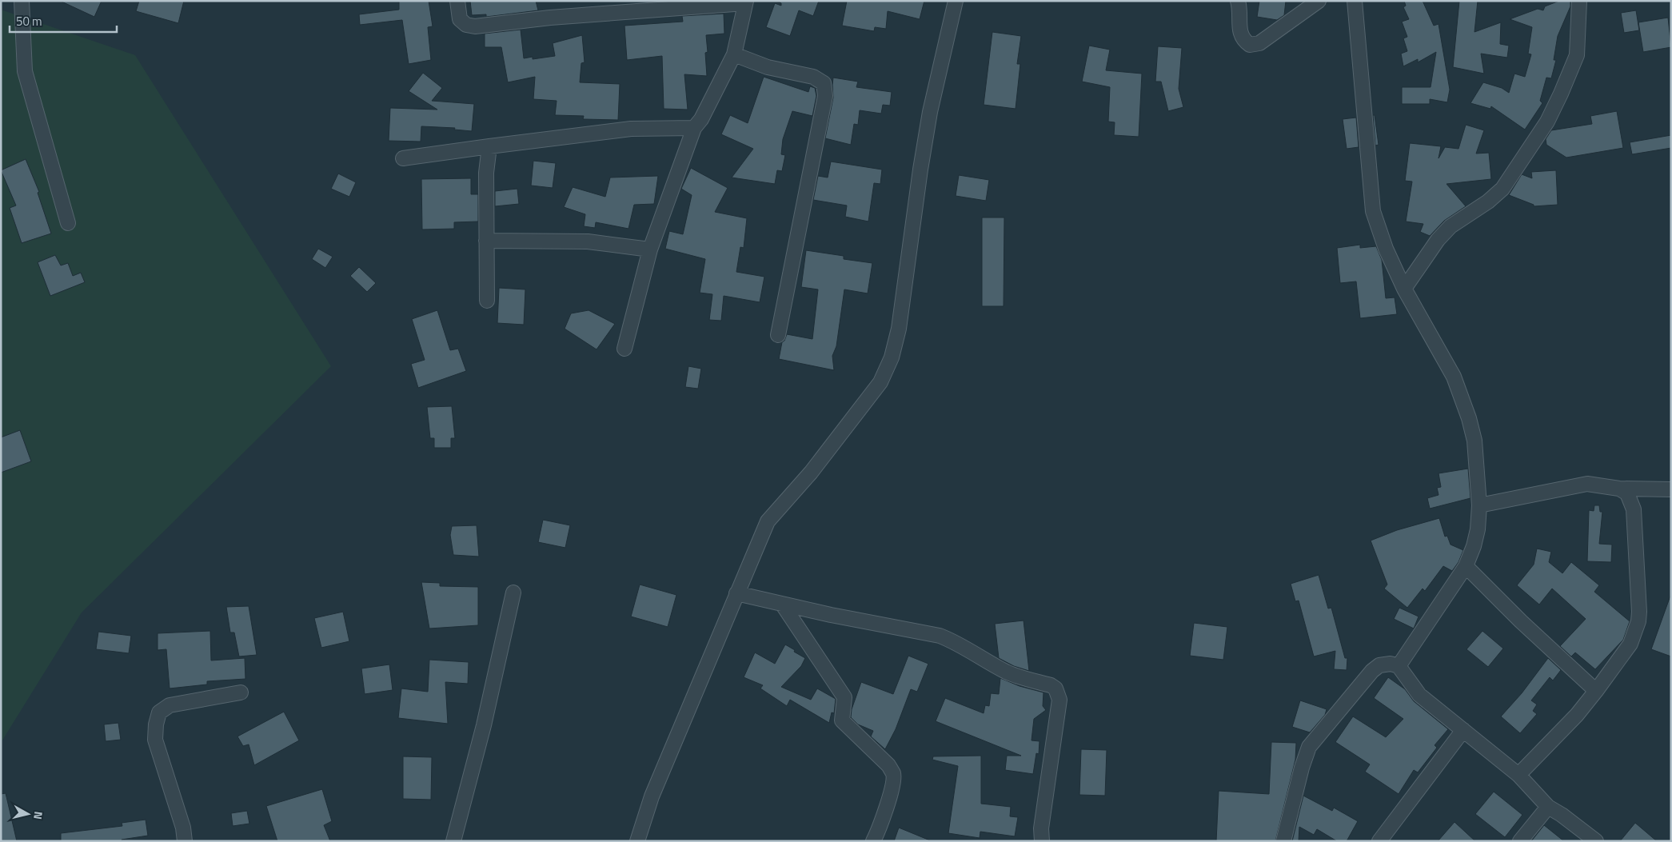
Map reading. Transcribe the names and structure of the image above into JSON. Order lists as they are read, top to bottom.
{
  "scale_bar": "50 m",
  "north": "right"
}
